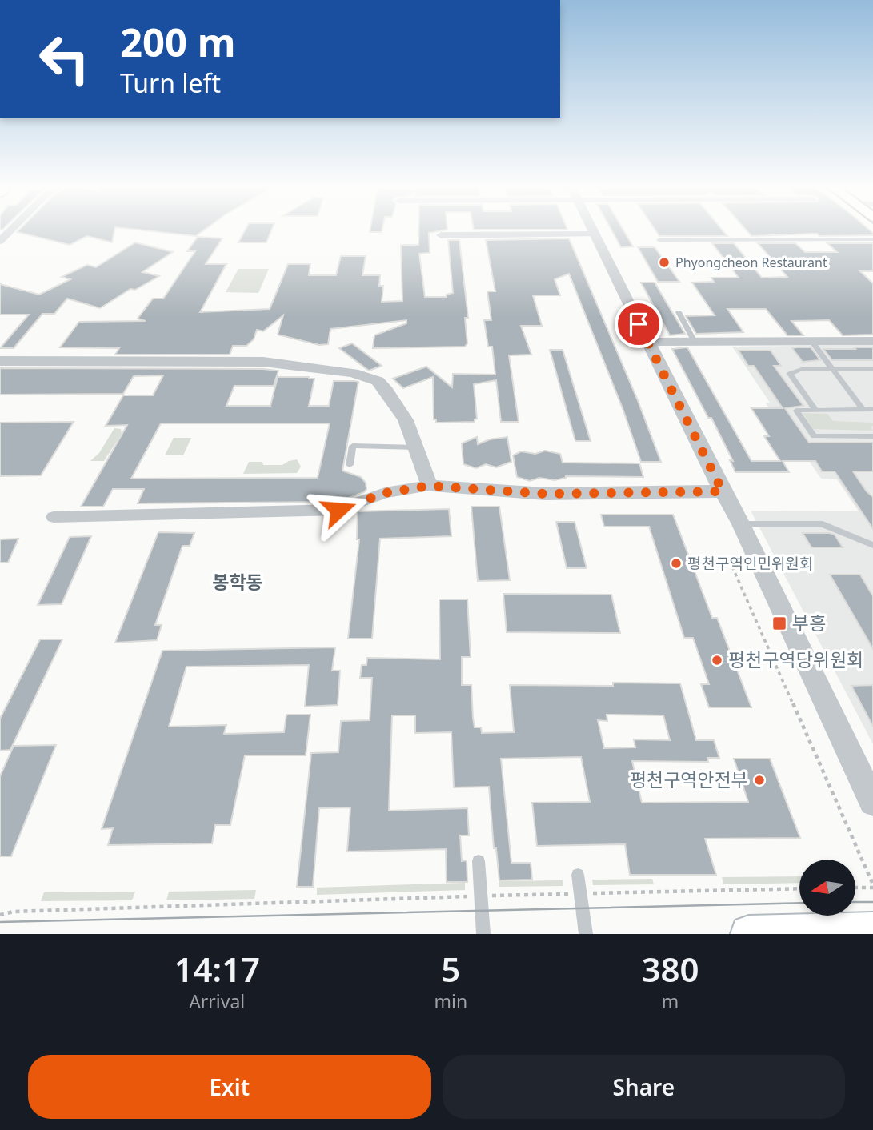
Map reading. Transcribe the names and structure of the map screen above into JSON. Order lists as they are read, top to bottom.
{
  "districts": ["봉학동"],
  "places": {
    "other": [
      "Phyongcheon Restaurant",
      "평천구역인민위원회",
      "평천구역당위원회",
      "평천구역안전부"
    ],
    "transit": ["부흥"]
  },
  "north": "left",
  "page": {
    "turn": ["200 m", "Turn left"],
    "eta": [
      "14:17",
      "Arrival",
      "5",
      "min",
      "380",
      "m"
    ],
    "buttons": ["Exit", "Share"]
  }
}
